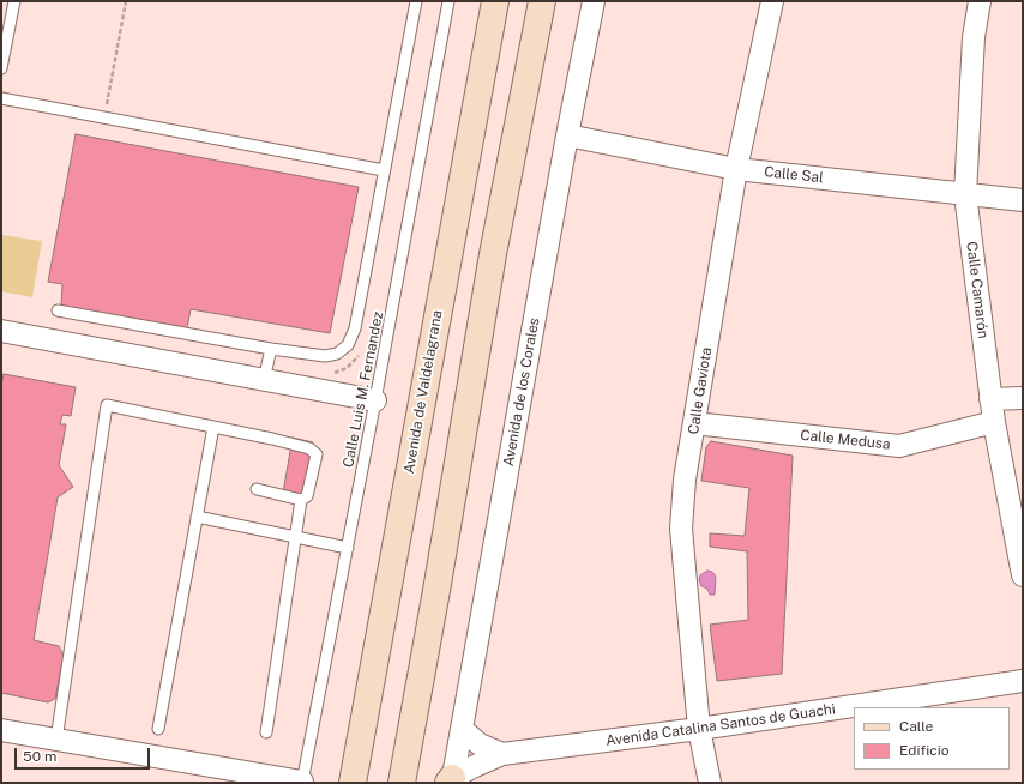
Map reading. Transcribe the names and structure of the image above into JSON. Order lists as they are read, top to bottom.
{
  "streets": {
    "main road": ["Avenida de Valdelagrana"],
    "street": [
      "Calle Sal",
      "Calle Camarón",
      "Calle Gaviota",
      "Avenida de los Corales",
      "Calle Medusa",
      "Avenida Catalina Santos de Guachi"
    ],
    "lane": ["Calle Luis M. Fernandez"]
  },
  "crossings": [
    ["Calle Sal", "Calle Camarón"],
    ["Calle Sal", "Calle Gaviota"],
    ["Calle Sal", "Avenida de los Corales"],
    ["Calle Camarón", "Calle Medusa"],
    ["Calle Gaviota", "Calle Medusa"],
    ["Calle Gaviota", "Avenida Catalina Santos de Guachi"],
    ["Avenida de los Corales", "Avenida Catalina Santos de Guachi"]
  ],
  "legend": ["Calle", "Edificio"],
  "scale_bar": "50 m"
}
